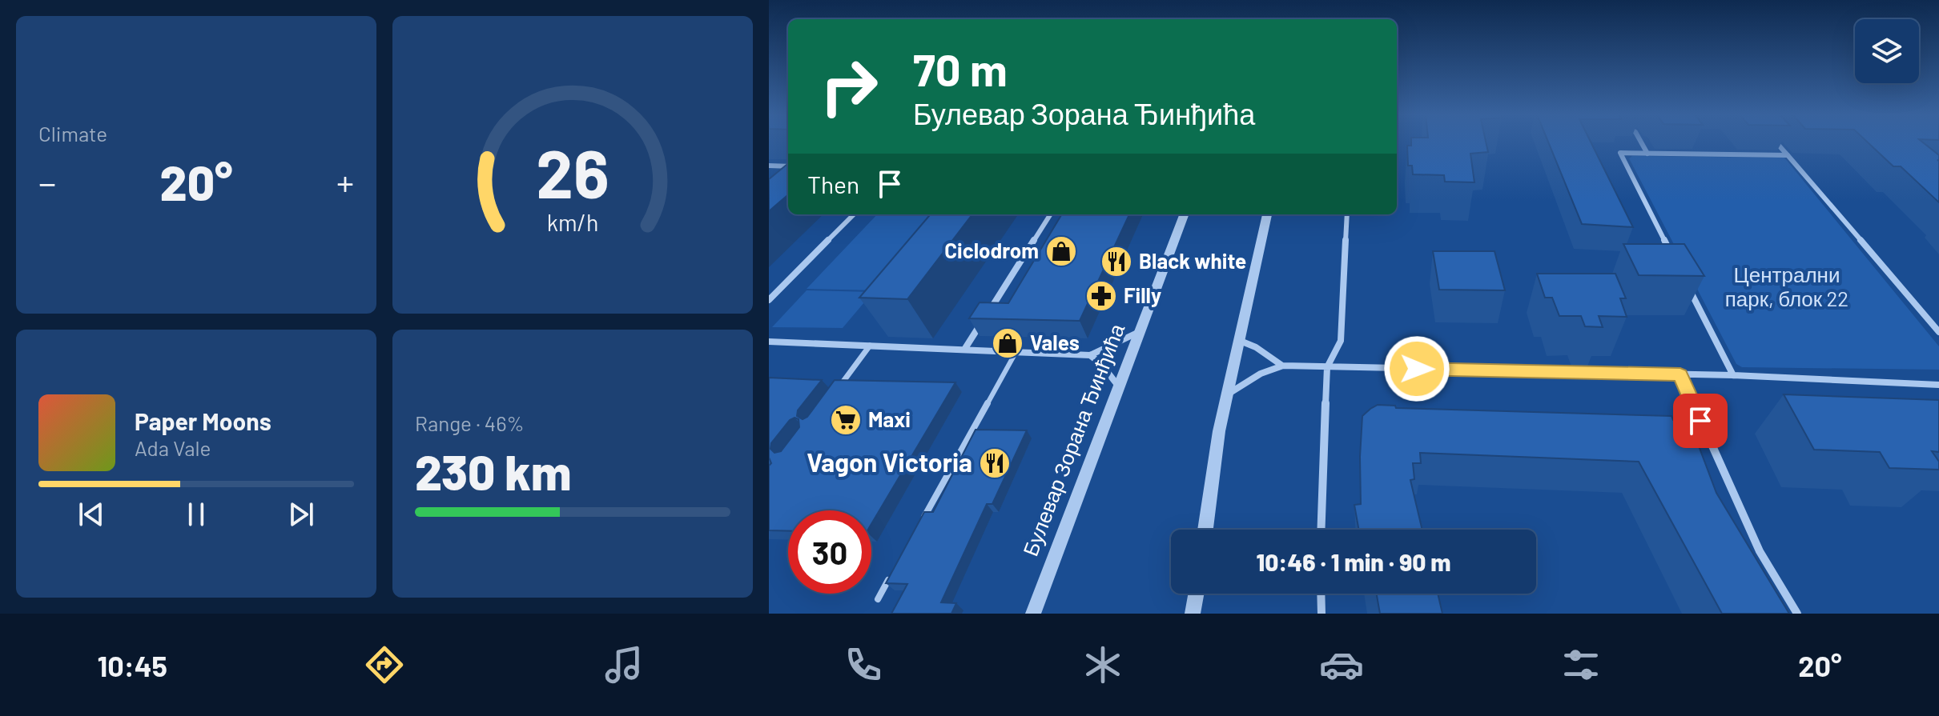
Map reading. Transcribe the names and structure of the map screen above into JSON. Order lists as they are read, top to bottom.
{
  "streets": {
    "street": ["Булевар Зорана Ђинђића"]
  },
  "parks": ["Централни парк, блок 22"],
  "places": {
    "shop": ["Ciclodrom", "Vales"],
    "restaurant": ["Black white", "Vagon Victoria"],
    "pharmacy": ["Filly"],
    "supermarket": ["Maxi"]
  },
  "page": {
    "tile": [
      "Climate",
      ["Range · 46%", "230 km"]
    ],
    "turn": ["70 m", "Булевар Зорана Ђинђића"],
    "then": "Then",
    "heat": ["−", "20°", "+"],
    "song": ["Paper Moons", "Ada Vale"],
    "limit": "30",
    "trip": "10:46 · 1 min · 90 m",
    "tabs": ["10:45", "20°"],
    "gauge": ["26", "km/h"]
  }
}
